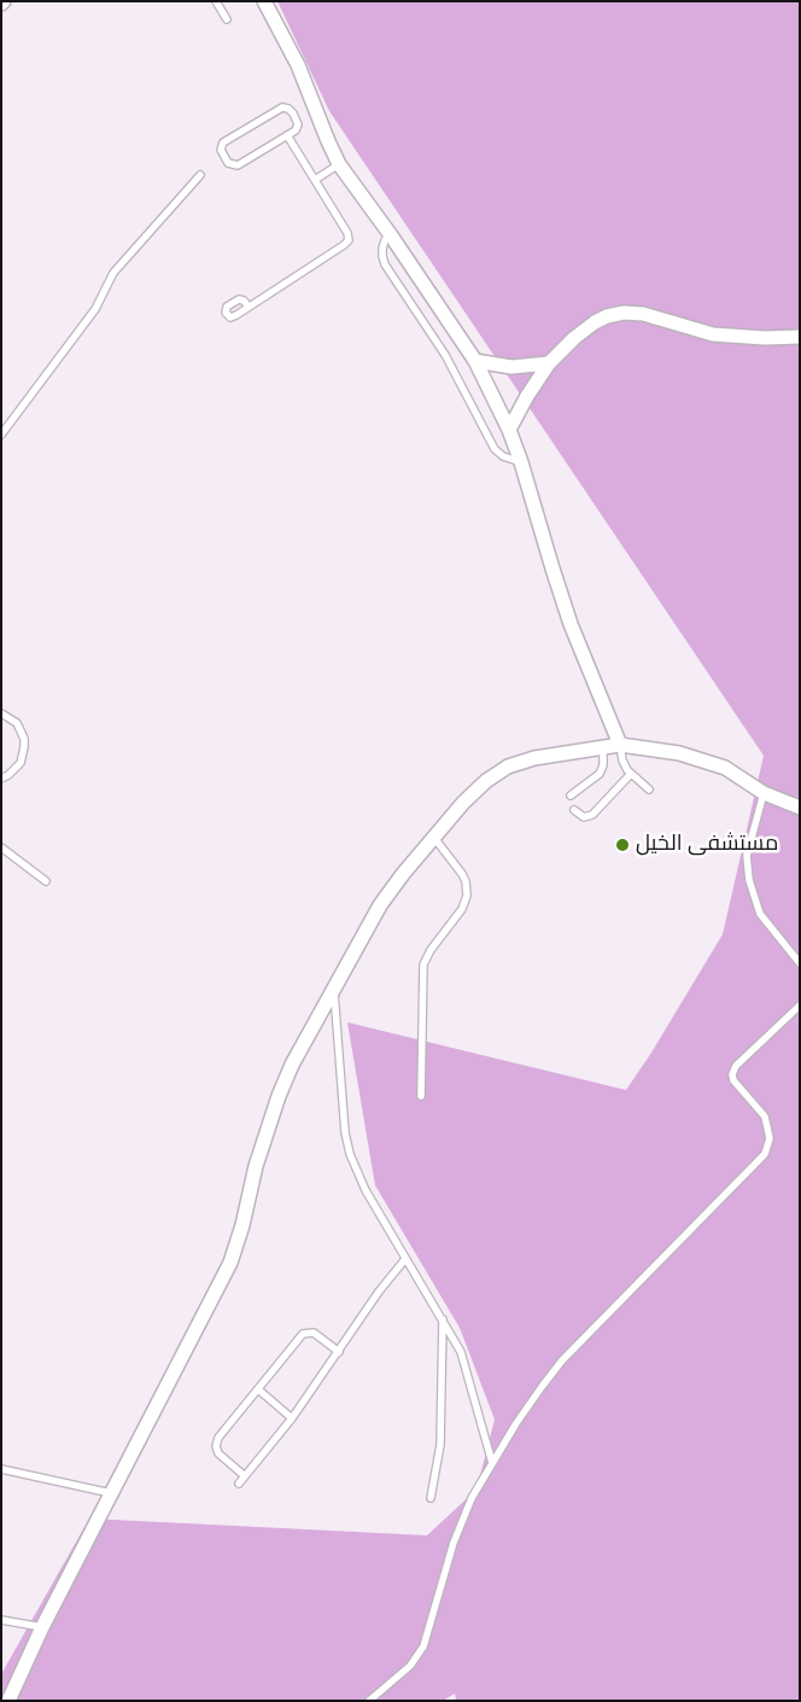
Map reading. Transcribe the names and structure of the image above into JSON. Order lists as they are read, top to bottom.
{
  "places": ["مستشفى الخيل"]
}
